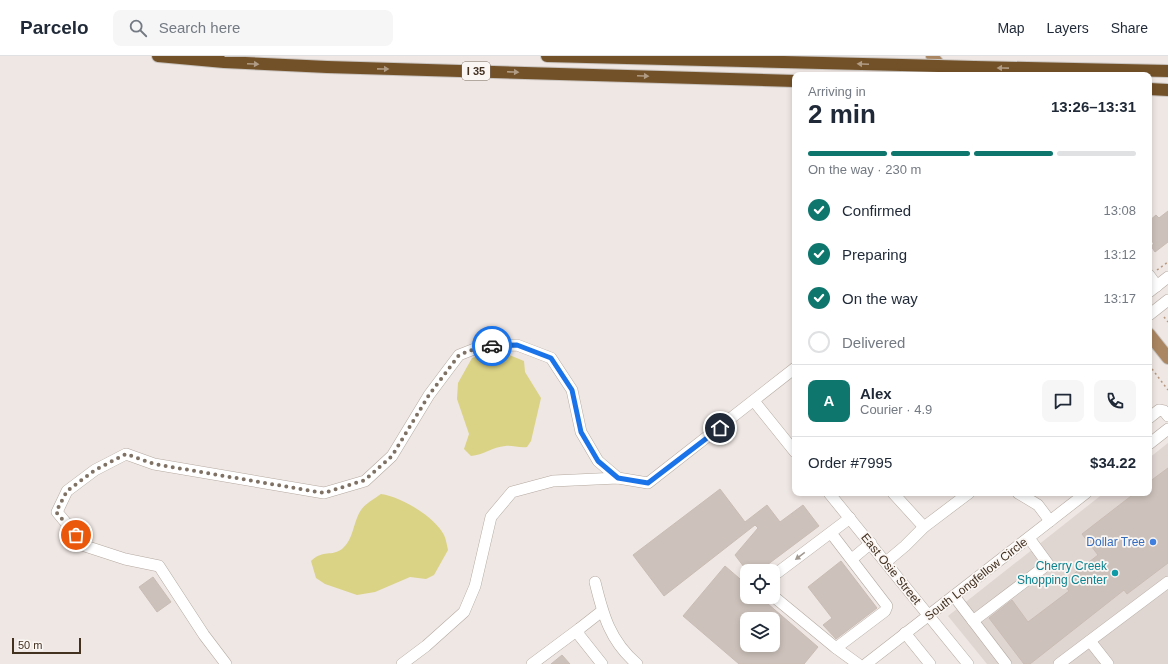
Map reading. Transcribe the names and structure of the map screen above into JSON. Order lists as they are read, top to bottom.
{
  "streets": {
    "highway": ["I 35"],
    "street": ["East Osie Street", "South Longfellow Circle"]
  },
  "crossings": [
    ["East Osie Street", "South Longfellow Circle"]
  ],
  "places": ["Dollar Tree", "Cherry Creek Shopping Center"],
  "scale_bar": "50 m",
  "page": {
    "header": "Parcelo",
    "search": "Search here",
    "nav": ["Map", "Layers", "Share"],
    "heading": ["2 min", "Arriving in", "13:26–13:31"],
    "panel": [
      "Alex",
      "Courier · 4.9",
      "Order #7995",
      "$34.22"
    ],
    "bar": "On the way · 230 m",
    "list": [
      ["Confirmed", "13:08"],
      ["Preparing", "13:12"],
      ["On the way", "13:17"],
      "Delivered"
    ],
    "round": "A",
    "scale": "50 m"
  }
}
